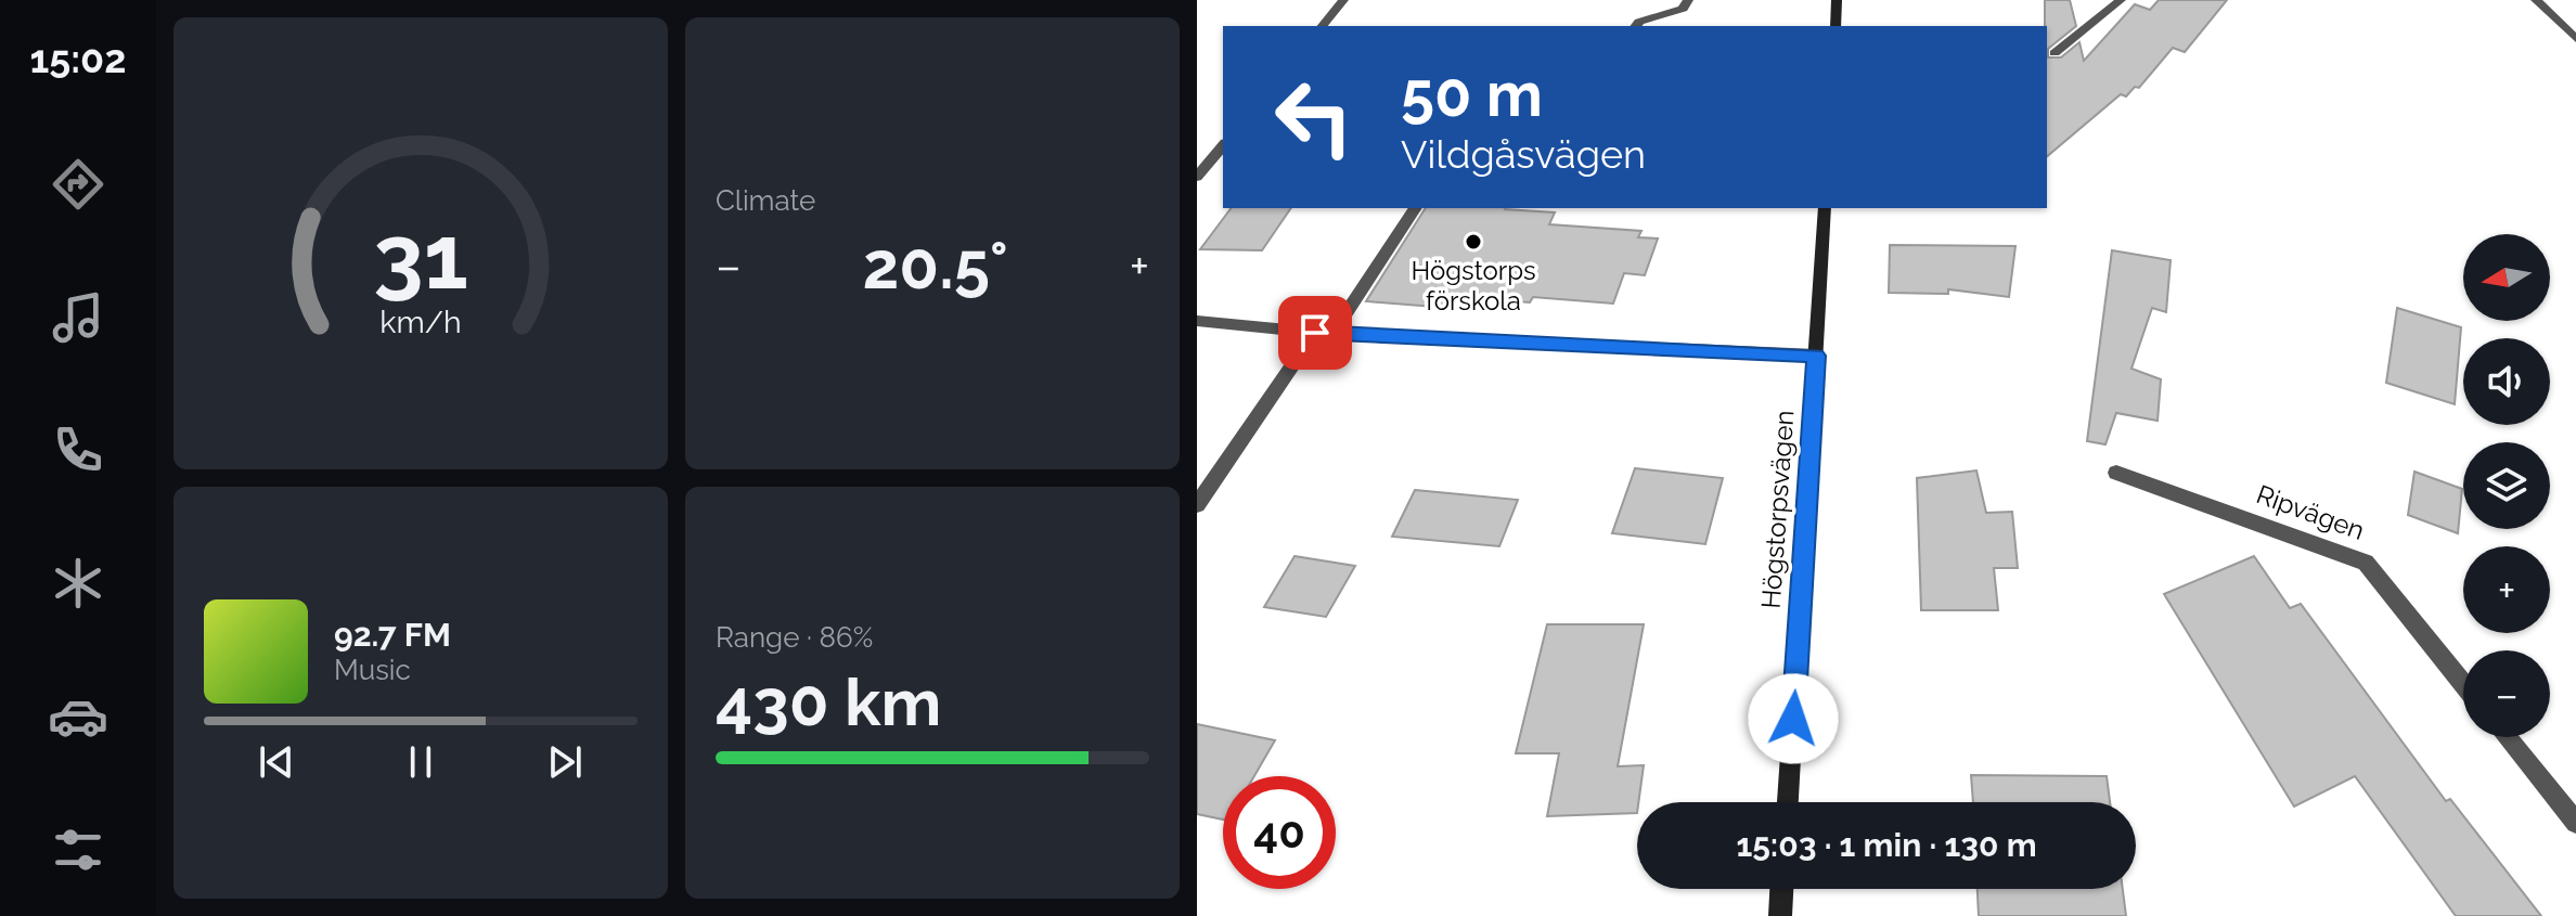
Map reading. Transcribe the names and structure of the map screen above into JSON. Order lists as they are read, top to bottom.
{
  "streets": {
    "street": ["Högstorpsvägen", "Ripvägen"]
  },
  "places": ["Högstorps förskola"],
  "north": "left",
  "page": {
    "tabs": "15:02",
    "tile": [
      "Climate",
      ["Range · 86%", "430 km"]
    ],
    "turn": ["50 m", "Vildgåsvägen"],
    "heat": ["−", "20.5°", "+"],
    "map_buttons": ["+", "−"],
    "song": ["92.7 FM", "Music"],
    "limit": "40",
    "trip": "15:03 · 1 min · 130 m",
    "gauge": ["31", "km/h"]
  }
}
